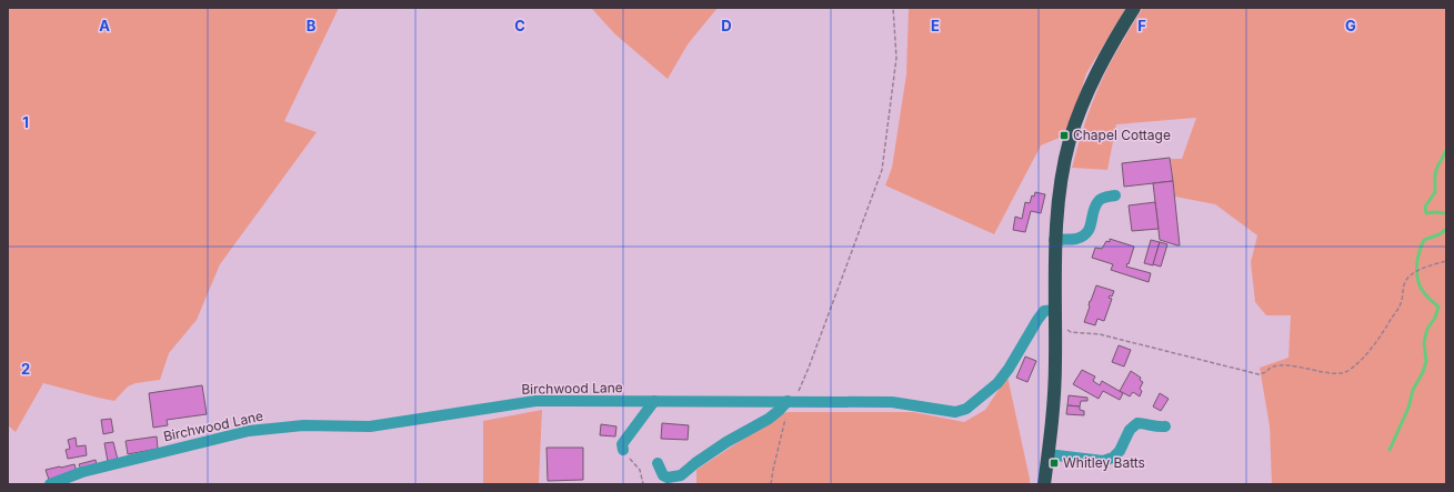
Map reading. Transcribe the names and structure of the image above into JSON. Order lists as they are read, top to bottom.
{
  "streets": {
    "street": ["Birchwood Lane"]
  },
  "places": {
    "transit": ["Chapel Cottage", "Whitley Batts"]
  },
  "grid": {
    "columns": [
      "A",
      "B",
      "C",
      "D",
      "E",
      "F",
      "G"
    ],
    "rows": ["1", "2"]
  }
}
